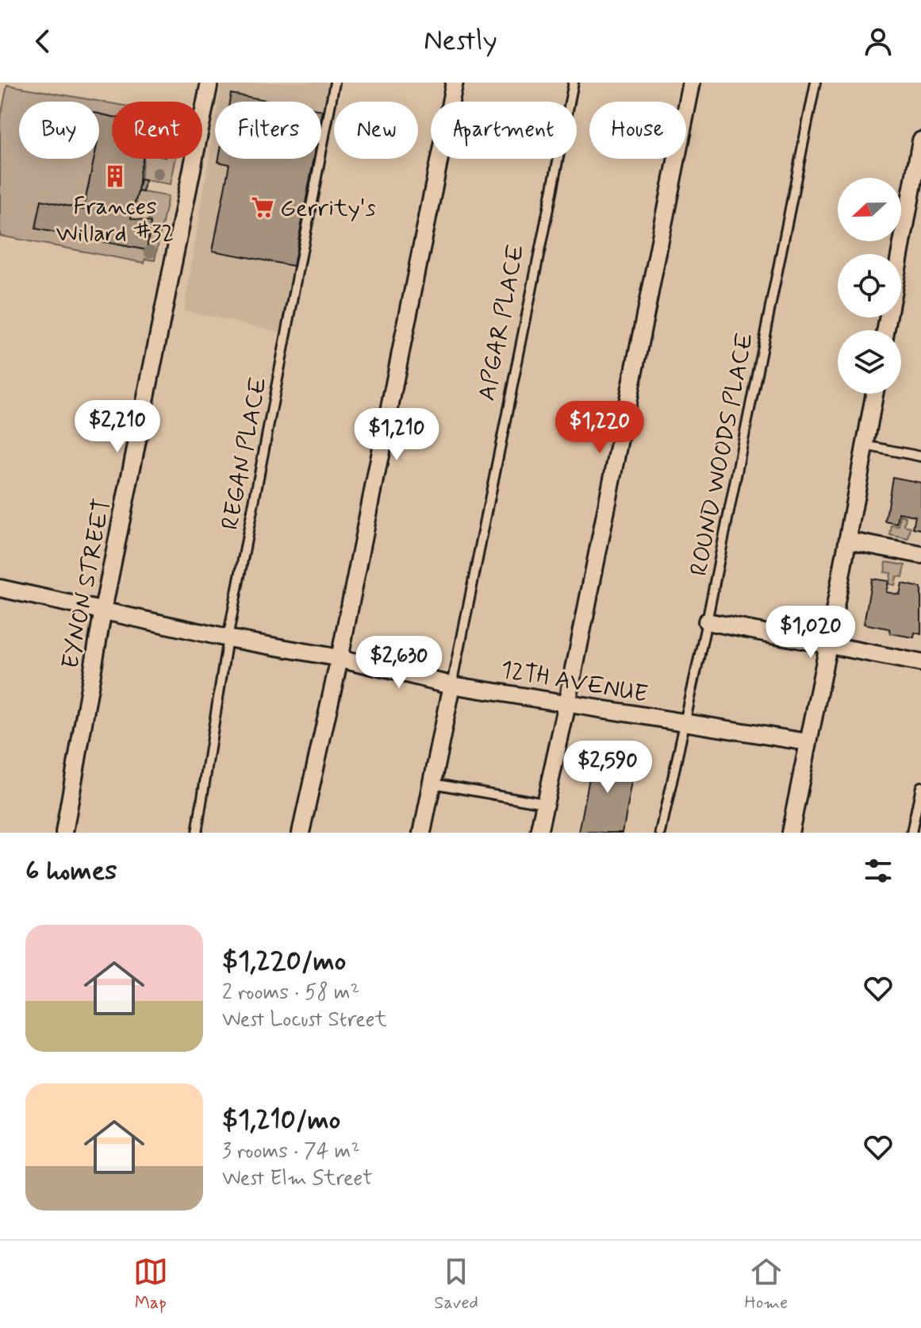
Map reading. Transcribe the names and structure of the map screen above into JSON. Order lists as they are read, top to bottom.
{
  "streets": {
    "street": ["APGAR PLACE", "EYNON STREET", "12TH AVENUE"],
    "lane": ["REGAN PLACE", "ROUND WOODS PLACE"]
  },
  "crossings": [
    ["APGAR PLACE", "12TH AVENUE"],
    ["REGAN PLACE", "12TH AVENUE"],
    ["ROUND WOODS PLACE", "12TH AVENUE"],
    ["EYNON STREET", "12TH AVENUE"]
  ],
  "places": {
    "building": ["Frances Willard #32"],
    "supermarket": ["Gerrity's"]
  },
  "north": "left",
  "page": {
    "header": "Nestly",
    "chip": [
      "Buy",
      "Rent",
      "Filters",
      "New",
      "Apartment",
      "House"
    ],
    "price": [
      "$2,210",
      "$1,220",
      "$1,210",
      "$1,020",
      "$2,630",
      "$2,590"
    ],
    "heading": "6 homes",
    "list": [
      {
        "name": "$1,220/mo",
        "note": "2 rooms · 58 m² · West Locust Street"
      },
      {
        "name": "$1,210/mo",
        "note": "3 rooms · 74 m² · West Elm Street"
      }
    ],
    "tabs": ["Map", "Saved", "Home"]
  }
}
